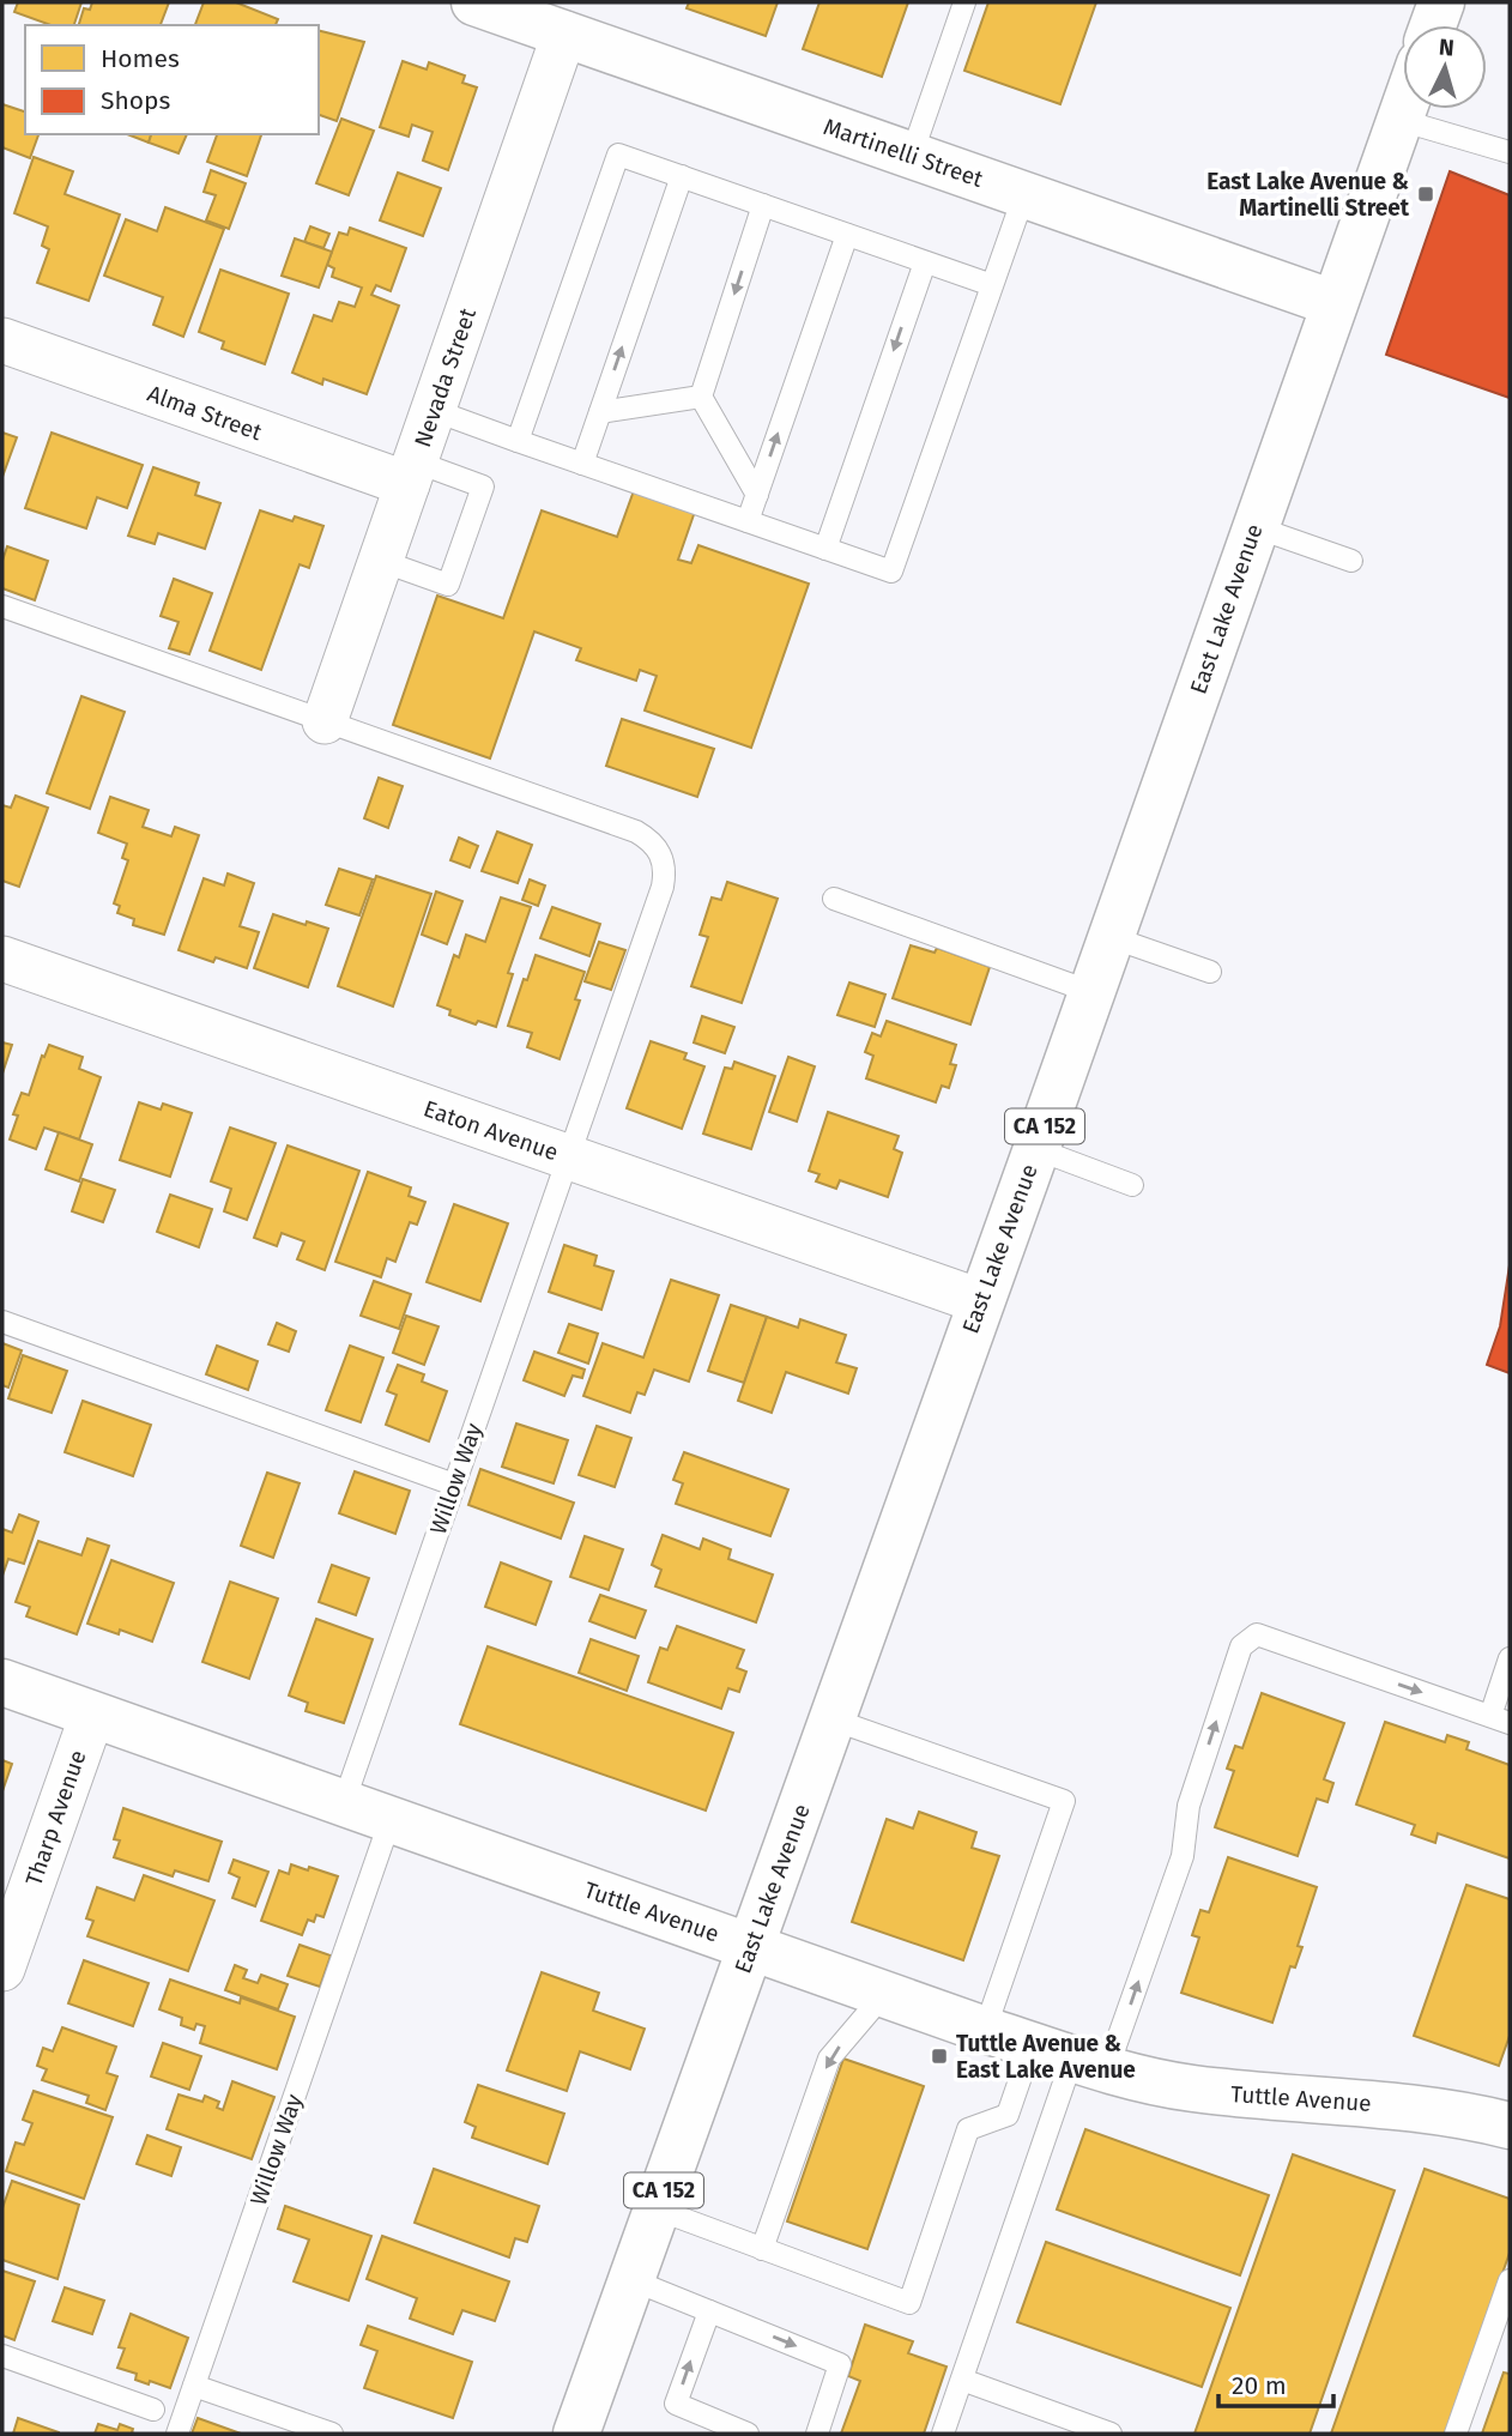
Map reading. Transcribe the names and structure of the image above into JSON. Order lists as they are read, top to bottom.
{
  "streets": {
    "main road": [
      "Martinelli Street",
      "East Lake Avenue",
      "CA 152",
      "Tuttle Avenue"
    ],
    "street": [
      "Nevada Street",
      "Alma Street",
      "Eaton Avenue",
      "Tharp Avenue"
    ],
    "lane": ["Willow Way"]
  },
  "crossings": [
    ["Martinelli Street", "Nevada Street"],
    ["Martinelli Street", "East Lake Avenue"],
    ["Nevada Street", "Alma Street"],
    ["Nevada Street", "Willow Way"],
    ["East Lake Avenue", "Eaton Avenue"],
    ["East Lake Avenue", "Tuttle Avenue"],
    ["Eaton Avenue", "Willow Way"],
    ["Willow Way", "Tuttle Avenue"],
    ["Tharp Avenue", "Tuttle Avenue"]
  ],
  "places": {
    "transit": ["East Lake Avenue & Martinelli Street", "Tuttle Avenue & East Lake Avenue"]
  },
  "legend": ["Homes", "Shops"],
  "scale_bar": "20 m",
  "north": "top"
}
